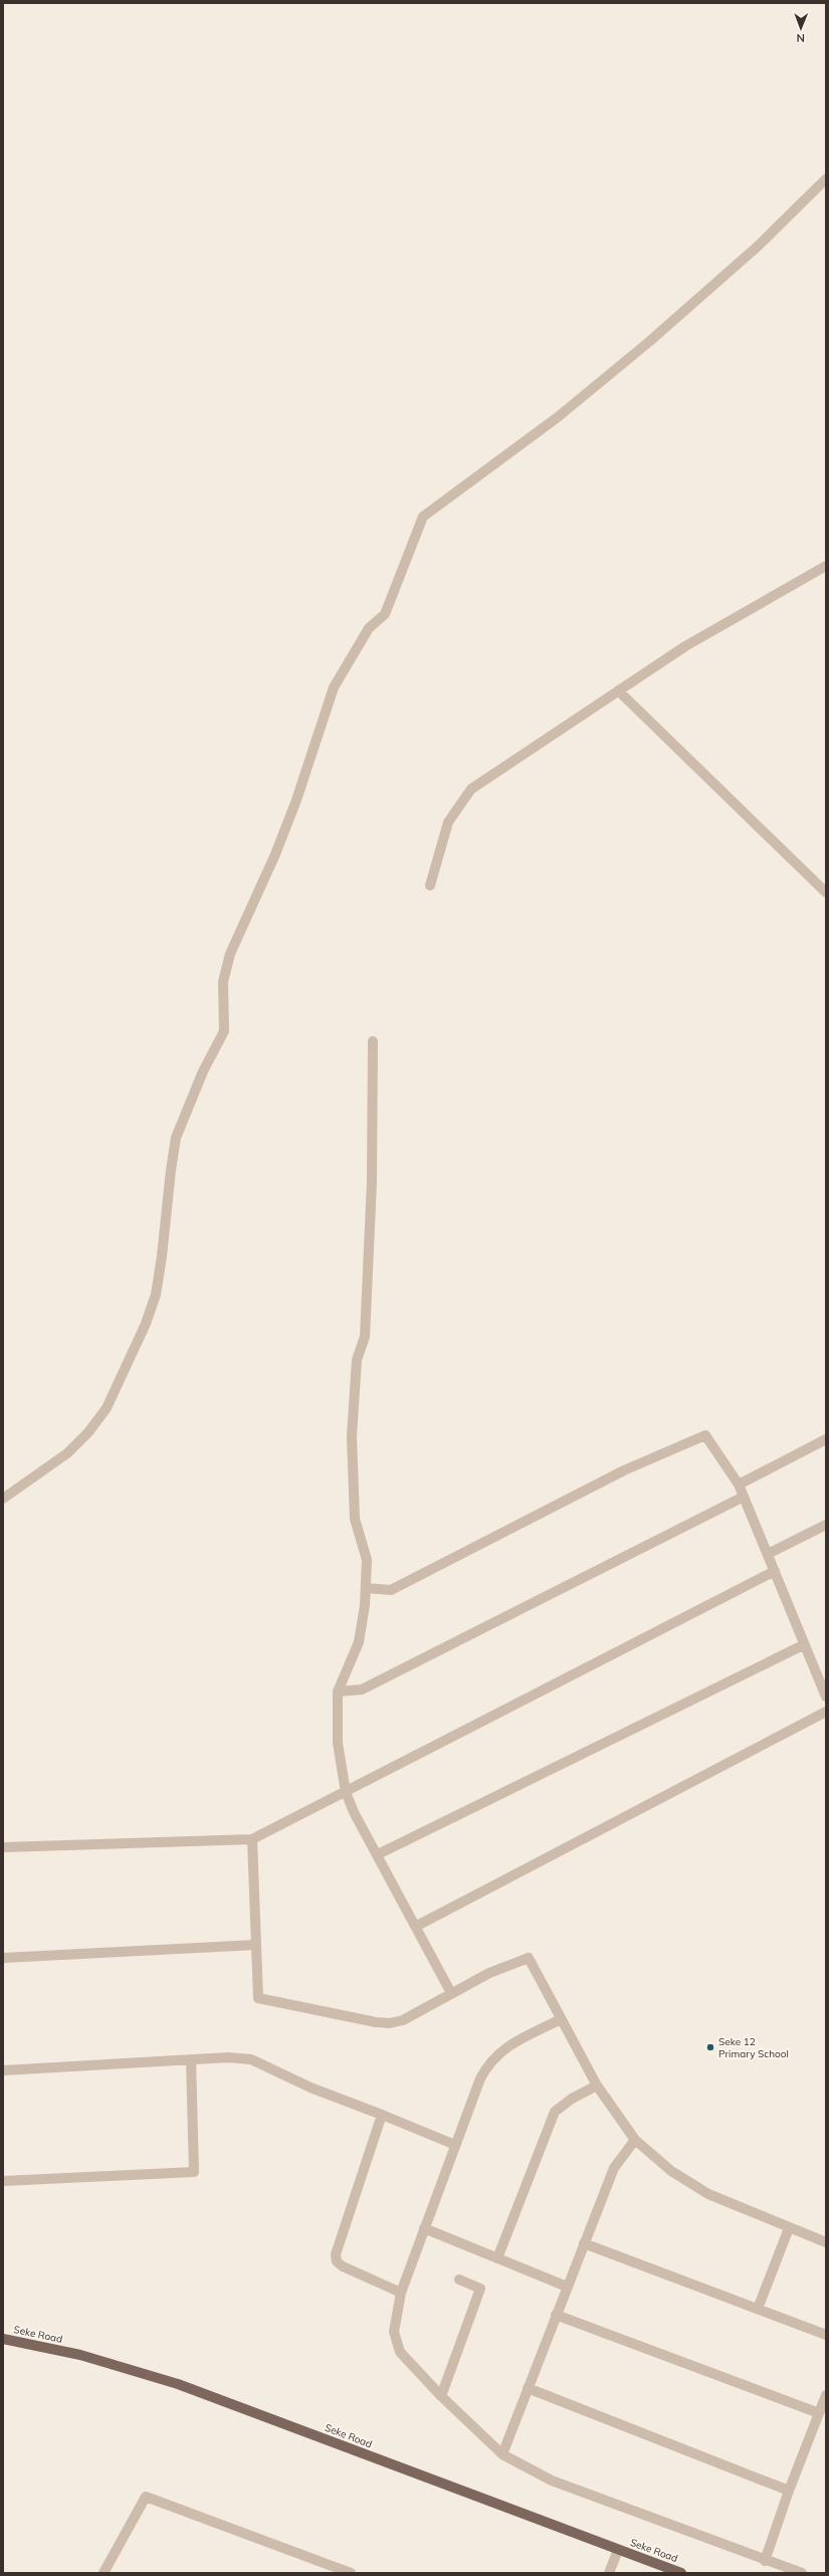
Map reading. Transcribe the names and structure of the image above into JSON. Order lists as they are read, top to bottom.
{
  "streets": {
    "main road": ["Seke Road"]
  },
  "places": ["Seke 12 Primary School"],
  "north": "bottom"
}
